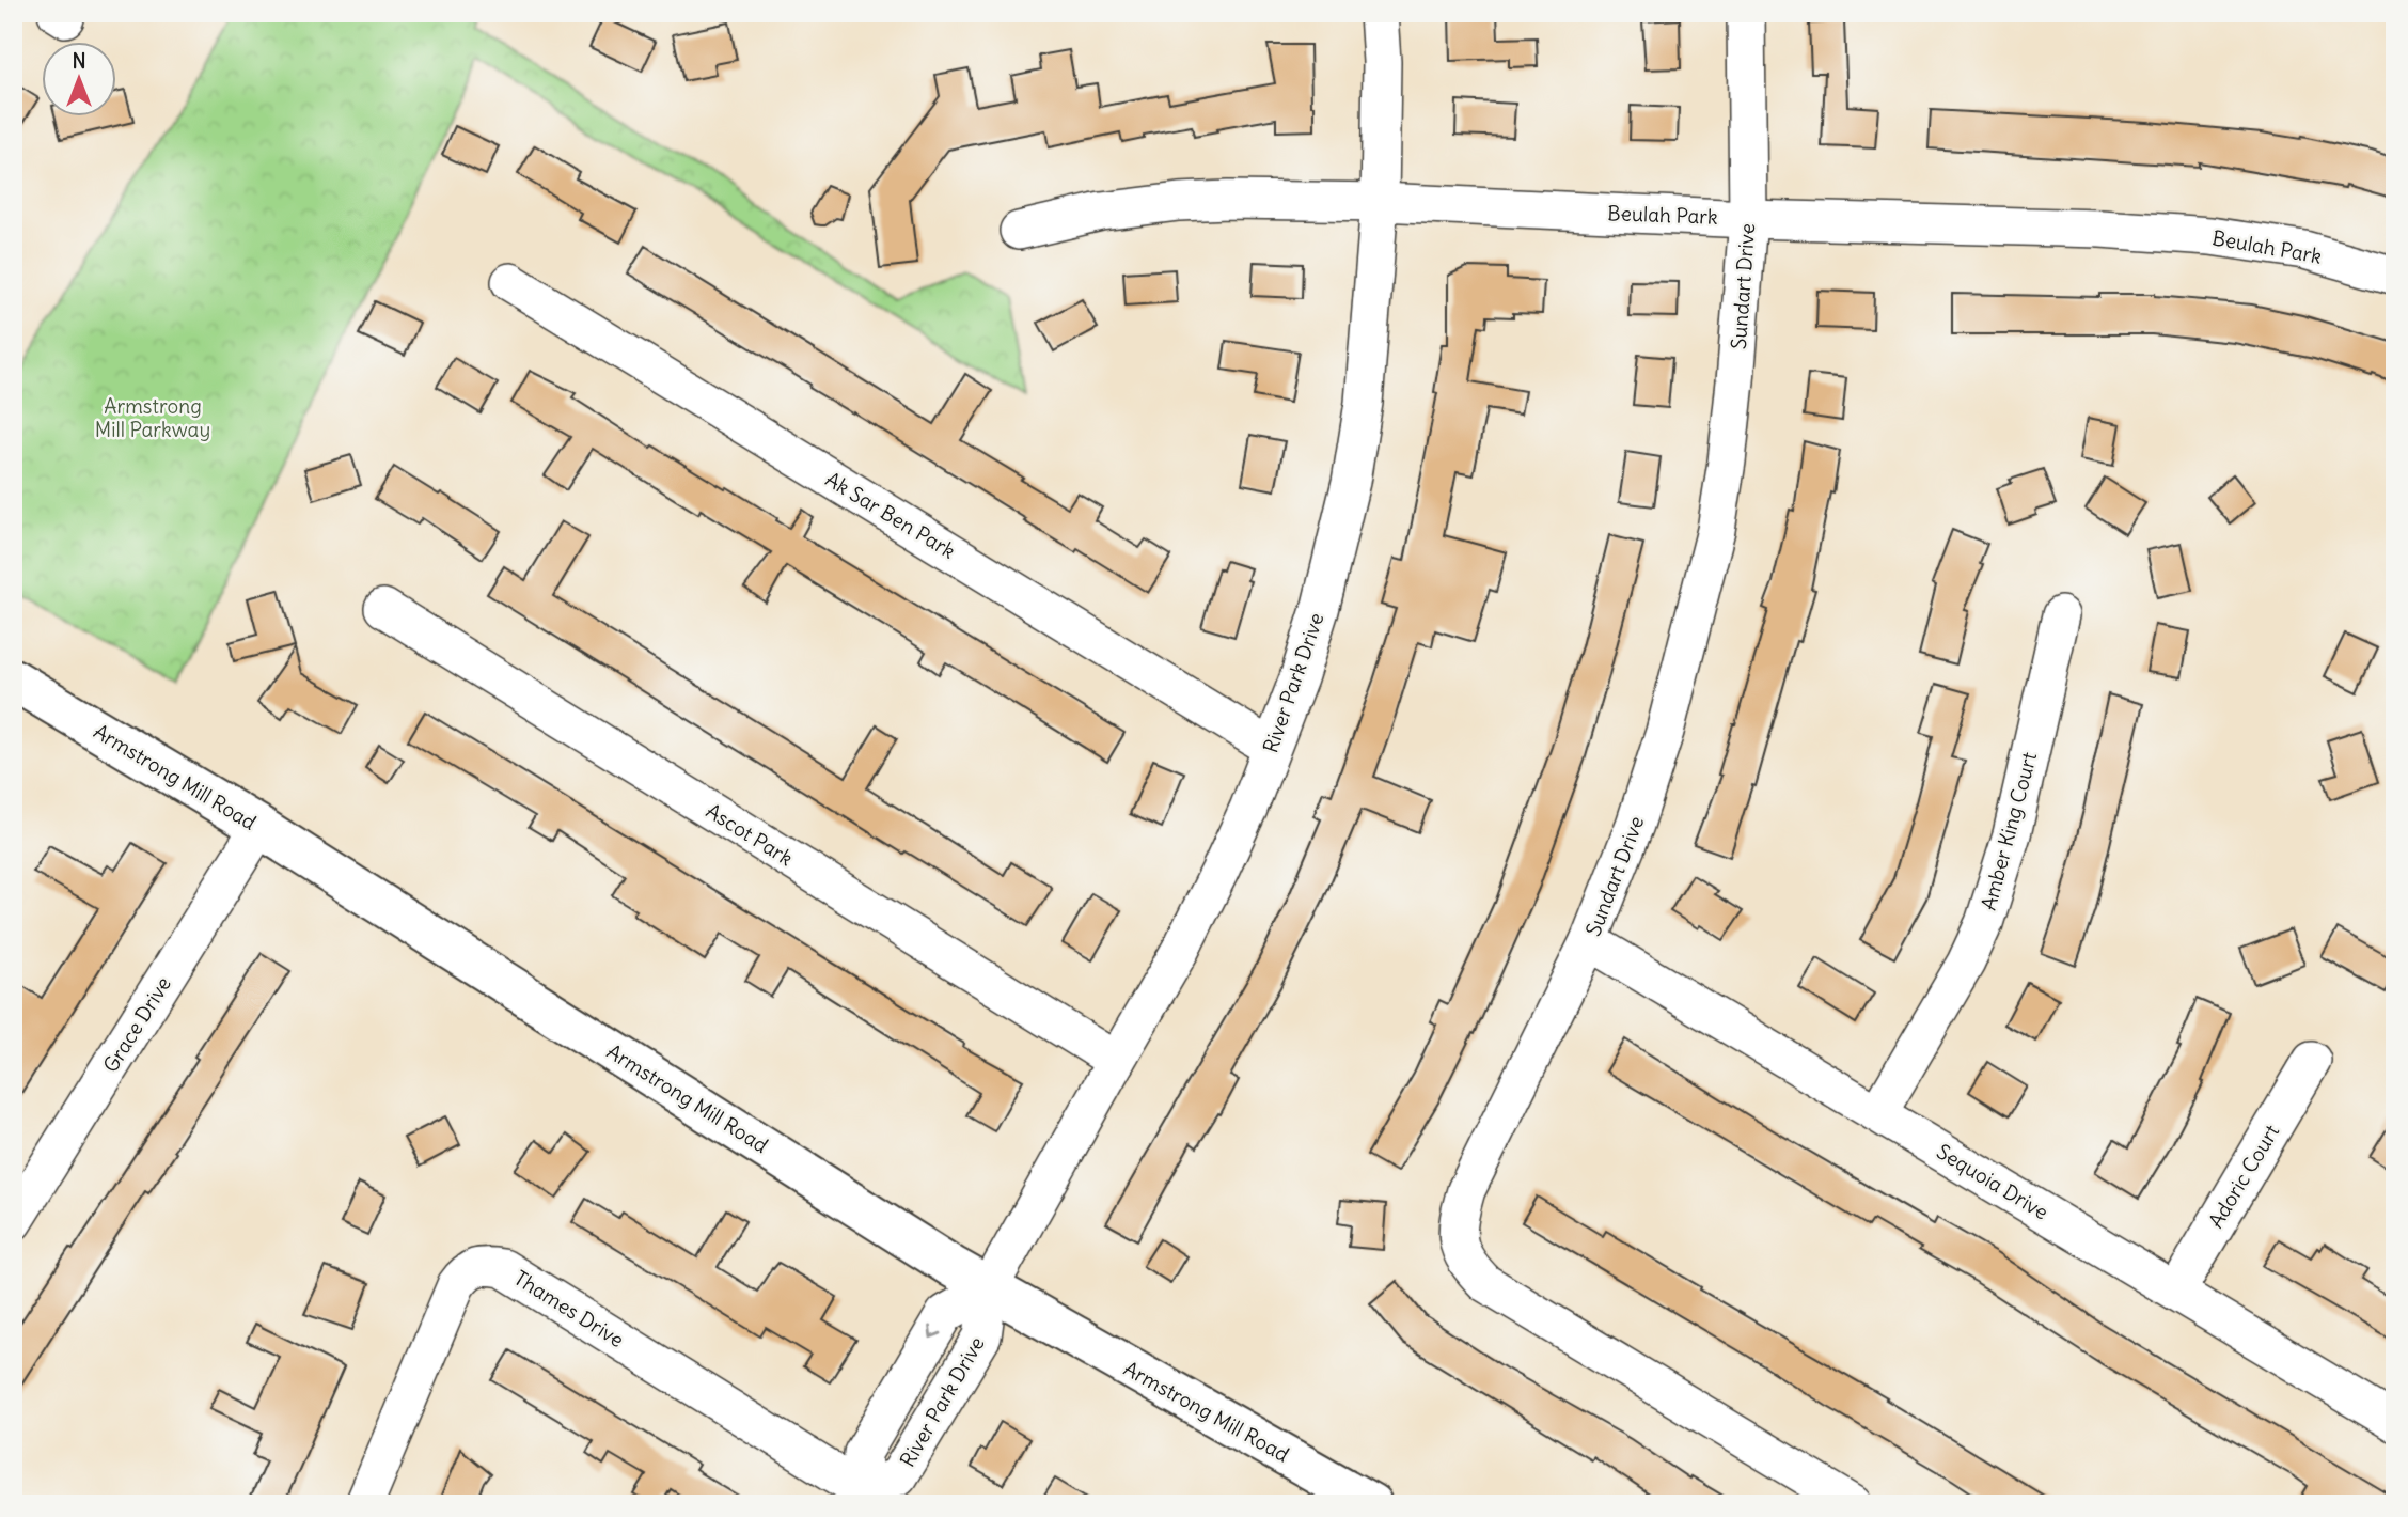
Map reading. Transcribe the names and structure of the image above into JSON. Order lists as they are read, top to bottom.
{
  "streets": {
    "main road": ["Armstrong Mill Road"],
    "street": [
      "Beulah Park",
      "Sundart Drive",
      "Ak Sar Ben Park",
      "River Park Drive",
      "Amber King Court",
      "Ascot Park",
      "Grace Drive",
      "Adoric Court",
      "Sequoia Drive",
      "Thames Drive"
    ]
  },
  "crossings": [
    ["Beulah Park", "Sundart Drive"],
    ["Beulah Park", "River Park Drive"],
    ["Sundart Drive", "Sequoia Drive"],
    ["Ak Sar Ben Park", "River Park Drive"],
    ["River Park Drive", "Armstrong Mill Road"],
    ["River Park Drive", "Ascot Park"],
    ["River Park Drive", "Thames Drive"],
    ["Armstrong Mill Road", "Grace Drive"],
    ["Amber King Court", "Sequoia Drive"],
    ["Adoric Court", "Sequoia Drive"]
  ],
  "parks": ["Armstrong Mill Parkway"],
  "north": "top"
}
